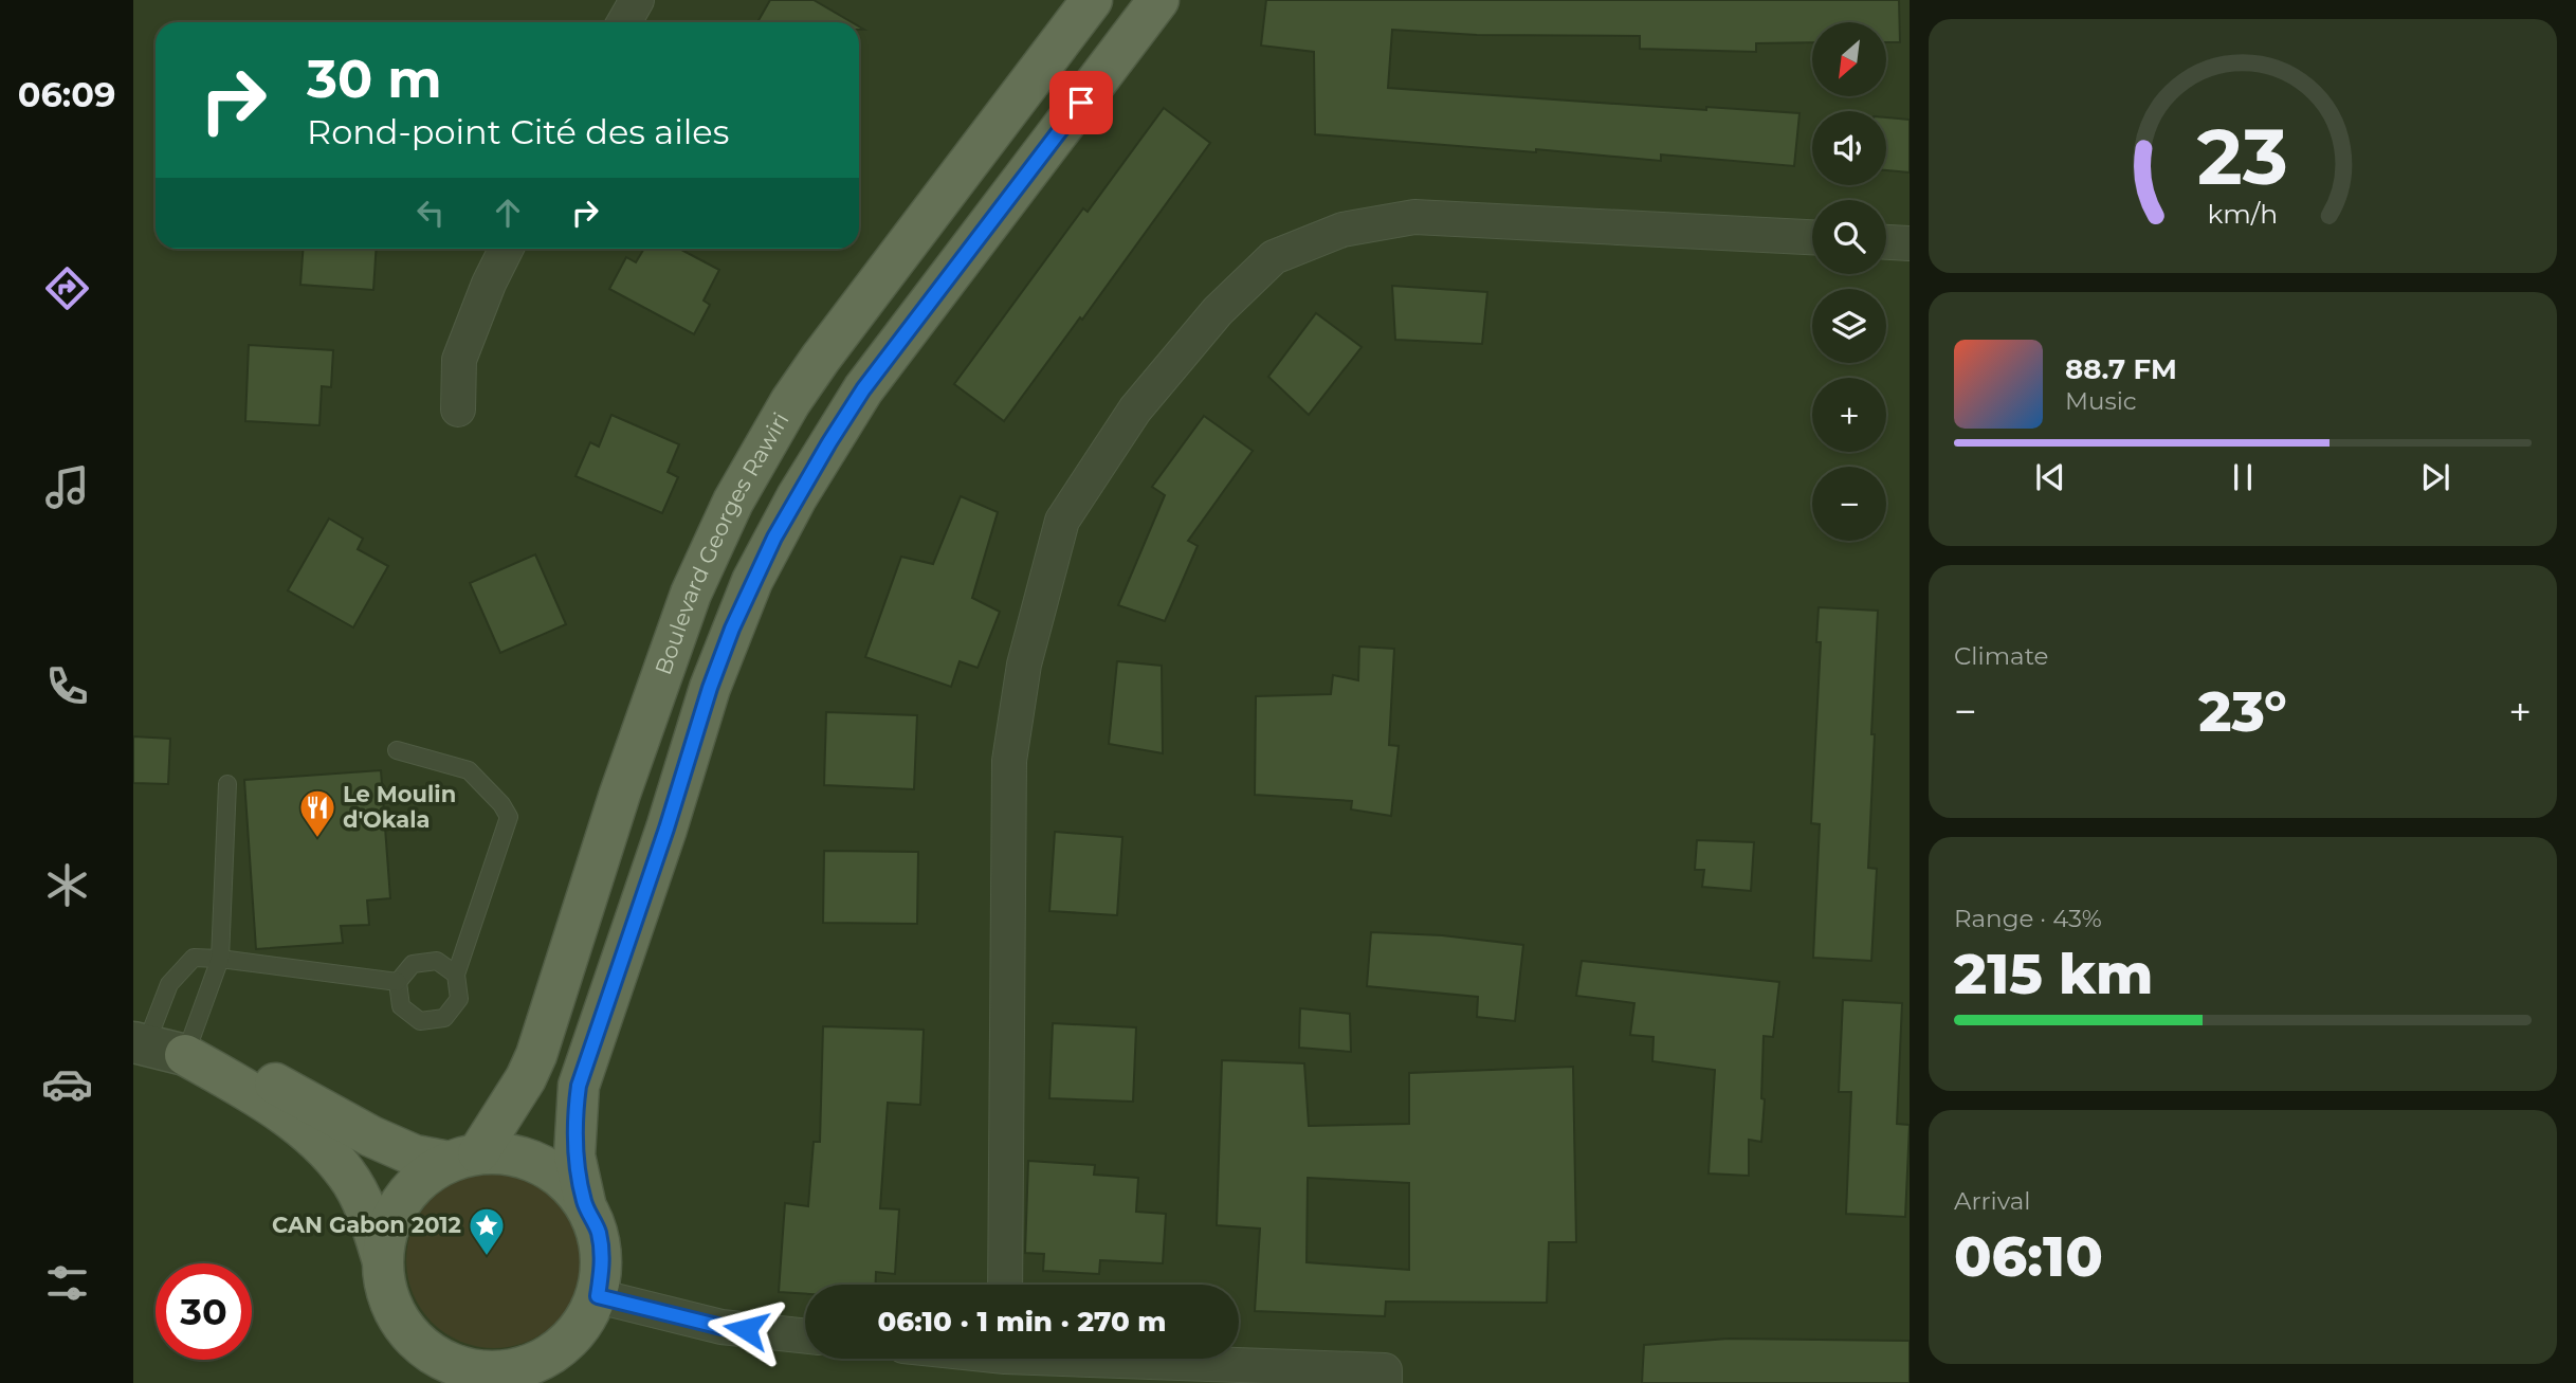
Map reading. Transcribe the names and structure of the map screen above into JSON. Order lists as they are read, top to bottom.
{
  "streets": {
    "main road": ["Boulevard Georges Rawiri"]
  },
  "places": {
    "restaurant": ["Le Moulin d'Okala"],
    "place": ["CAN Gabon 2012"]
  },
  "north": "bottom left",
  "page": {
    "tabs": "06:09",
    "map_buttons": ["+", "−"],
    "turn": ["30 m", "Rond-point Cité des ailes"],
    "song": ["88.7 FM", "Music"],
    "tile": [
      "Climate",
      ["Range · 43%", "215 km"],
      ["Arrival", "06:10"]
    ],
    "heat": ["−", "23°", "+"],
    "limit": "30",
    "trip": "06:10 · 1 min · 270 m",
    "gauge": ["23", "km/h"]
  }
}
